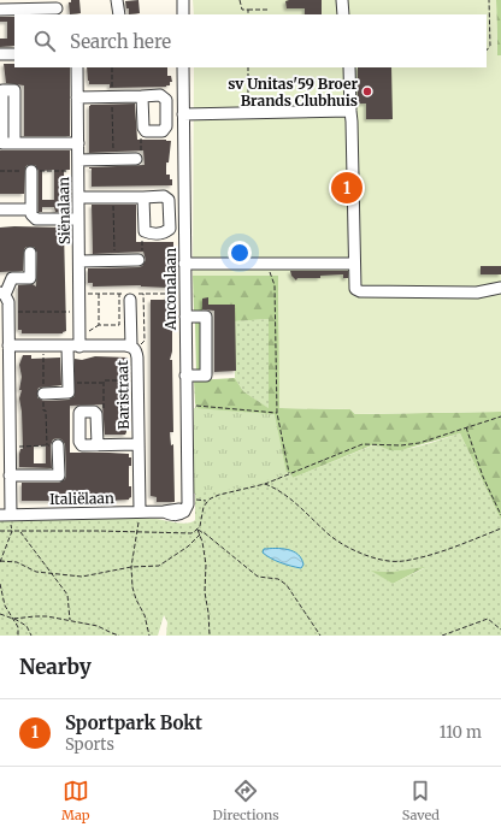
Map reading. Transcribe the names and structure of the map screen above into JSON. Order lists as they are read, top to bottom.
{
  "streets": {
    "street": [
      "Siënalaan",
      "Anconalaan",
      "Baristraat",
      "Italiëlaan"
    ]
  },
  "crossings": [
    ["Siënalaan", "Baristraat"],
    ["Anconalaan", "Italiëlaan"],
    ["Baristraat", "Italiëlaan"]
  ],
  "places": ["sv Unitas'59 Broer Brands Clubhuis"],
  "page": {
    "search": "Search here",
    "pins": "1",
    "heading": "Nearby",
    "list": [
      {
        "mark": "1",
        "name": "Sportpark Bokt",
        "note": "Sports",
        "value": "110 m"
      }
    ],
    "nav": ["Map", "Directions", "Saved"]
  }
}
